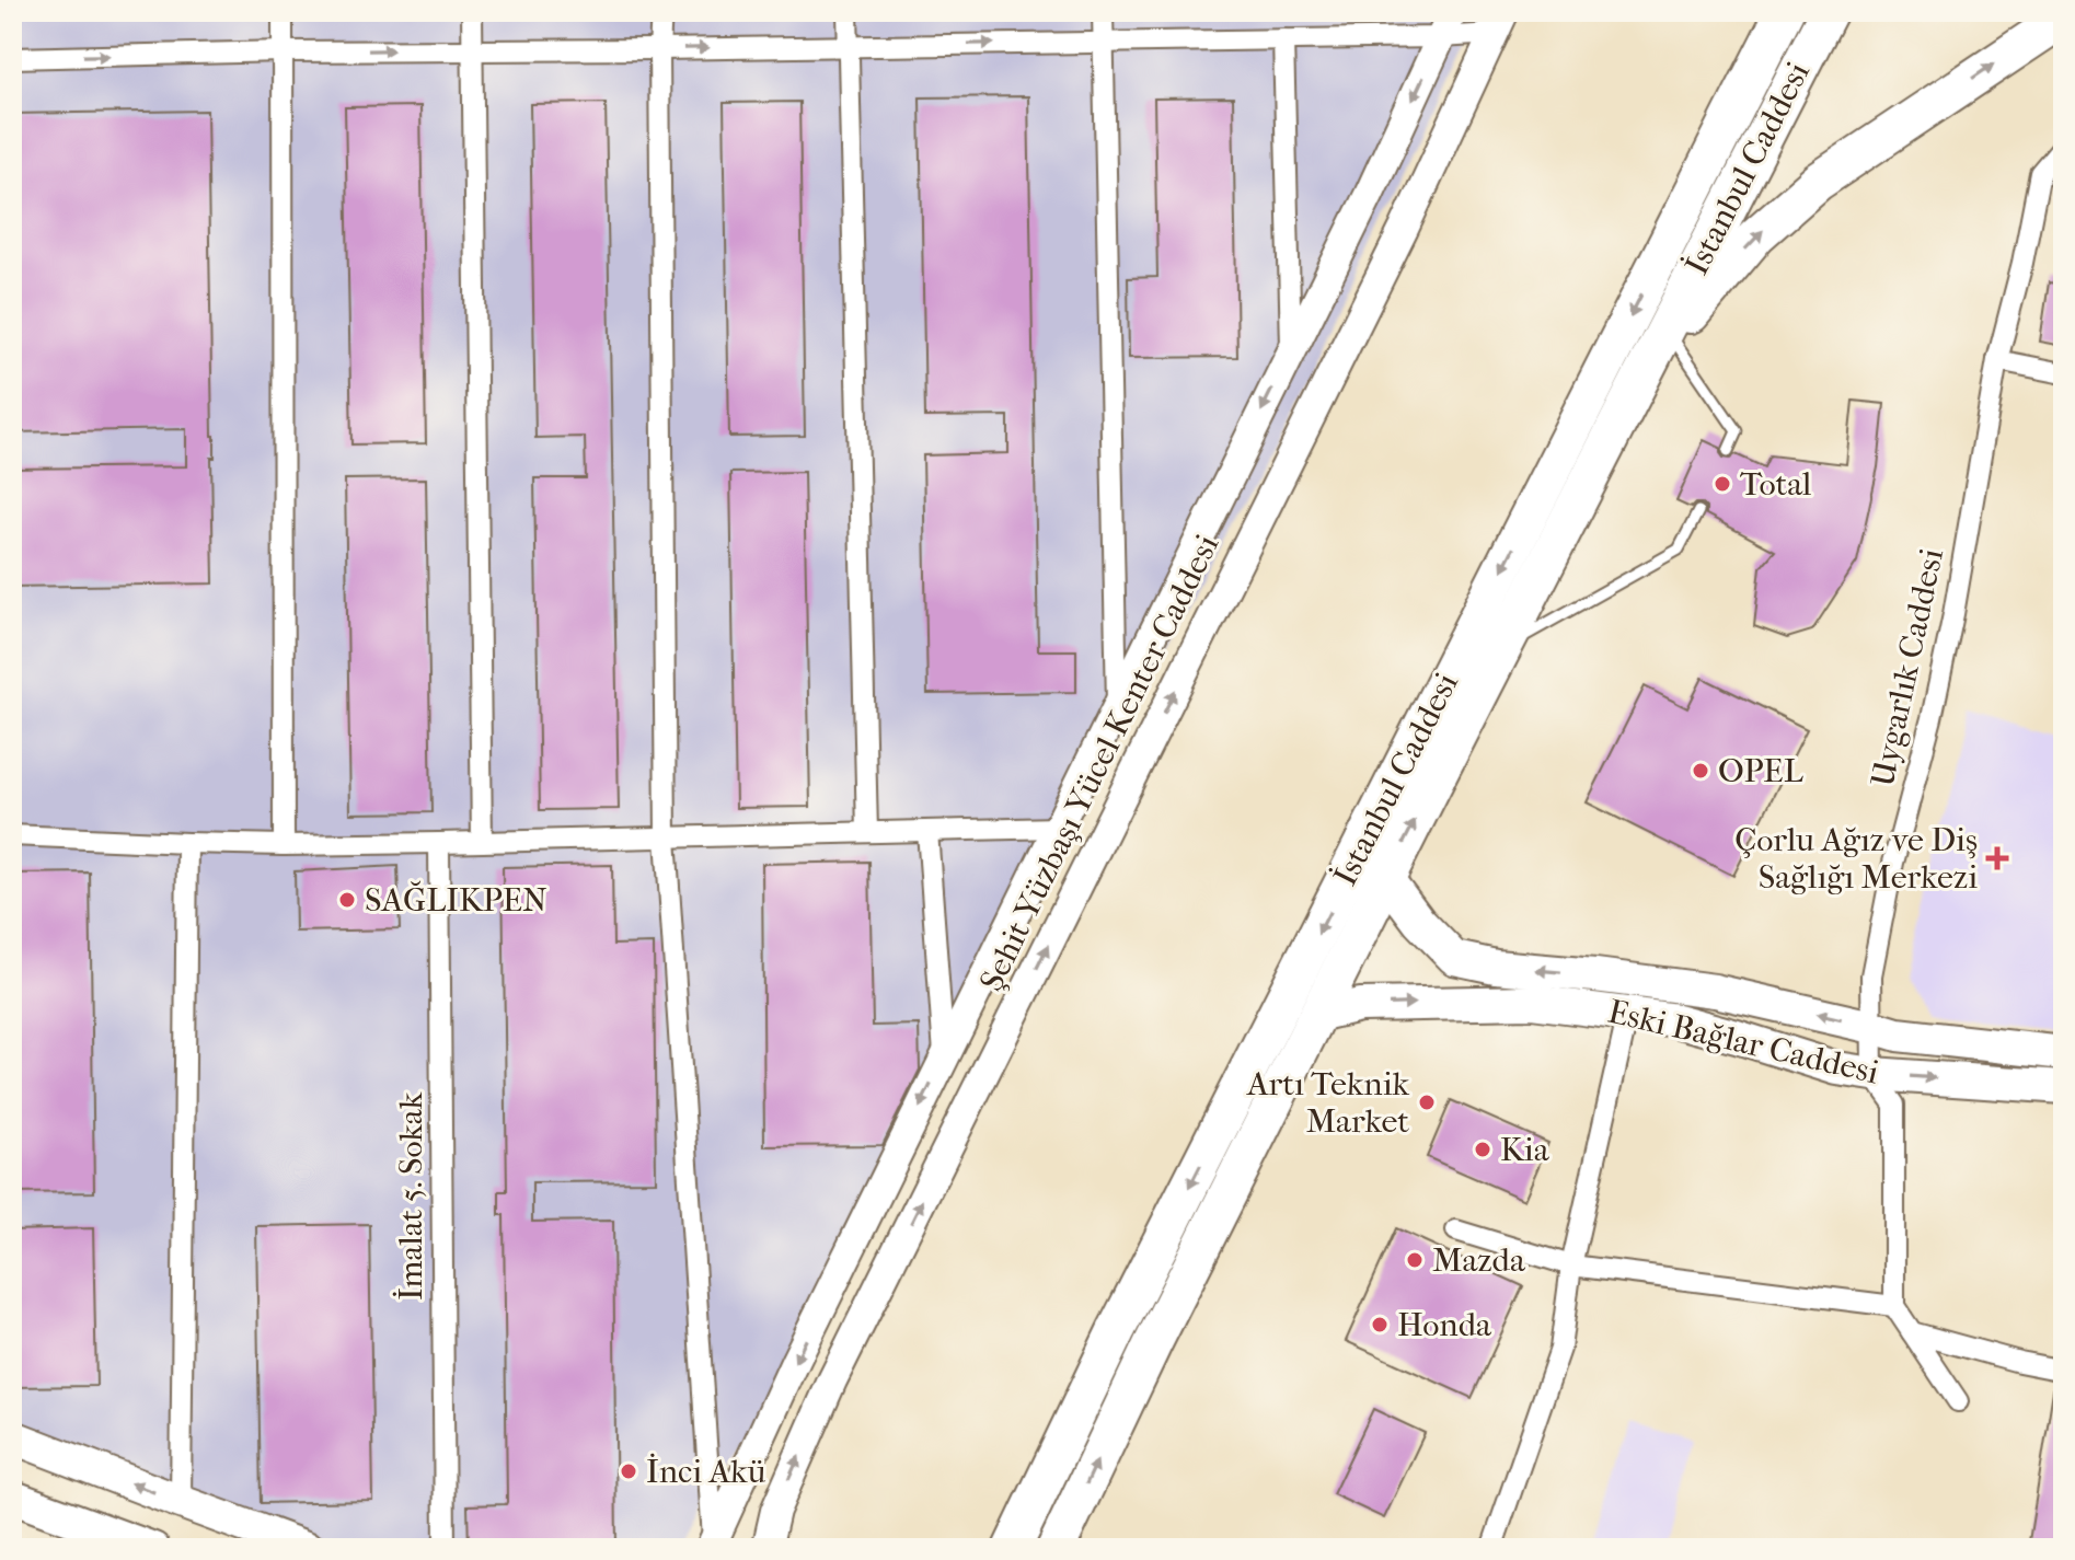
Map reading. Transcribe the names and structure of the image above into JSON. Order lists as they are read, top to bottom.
{
  "streets": {
    "highway": ["İstanbul Caddesi"],
    "main road": ["Eski Bağlar Caddesi"],
    "street": ["Uygarlık Caddesi", "Şehit Yüzbaşı Yücel Kenter Caddesi", "İmalat 5. Sokak"]
  },
  "crossings": [
    ["İstanbul Caddesi", "Eski Bağlar Caddesi"],
    ["Uygarlık Caddesi", "Eski Bağlar Caddesi"]
  ],
  "places": {
    "other": [
      "Total",
      "OPEL",
      "SAĞLIKPEN",
      "Artı Teknik Market",
      "Kia",
      "Mazda",
      "Honda",
      "İnci Akü"
    ],
    "health": ["Çorlu Ağız ve Diş Sağlığı Merkezi"]
  }
}
